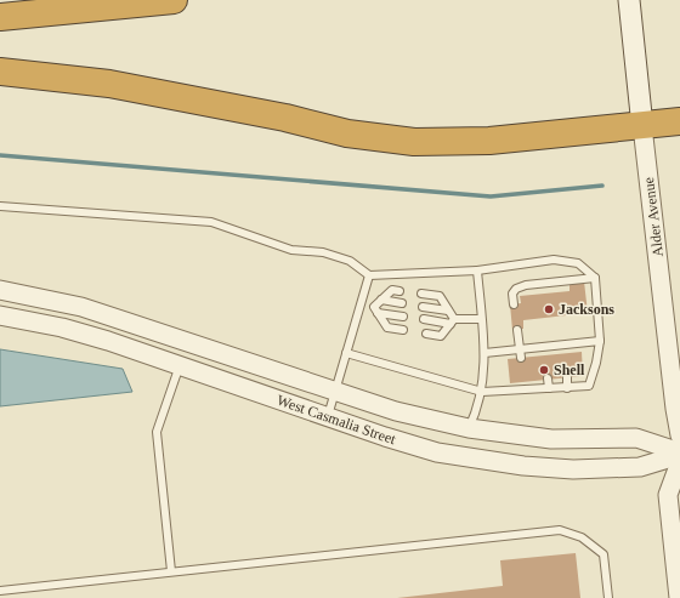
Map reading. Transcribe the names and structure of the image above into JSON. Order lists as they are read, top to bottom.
{
  "streets": {
    "main road": ["Alder Avenue"],
    "street": ["West Casmalia Street"]
  },
  "places": ["Jacksons", "Shell"]
}
